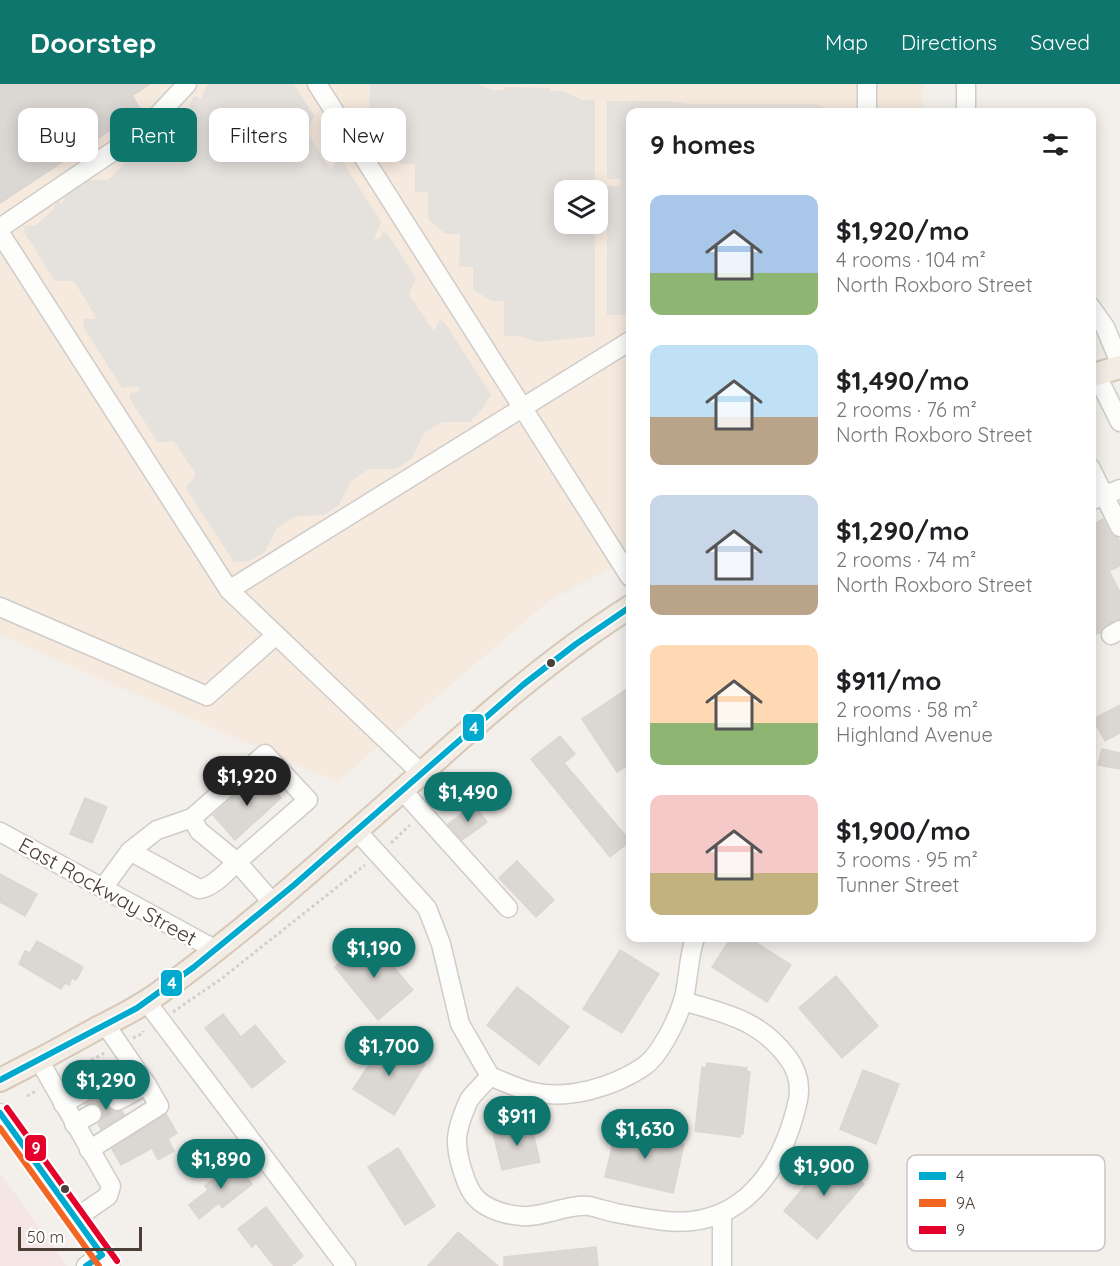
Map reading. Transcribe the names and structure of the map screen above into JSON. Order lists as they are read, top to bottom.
{
  "streets": {
    "street": ["East Rockway Street"]
  },
  "lines": ["transit line 4", "transit line 9", "transit line 9A"],
  "legend": ["4", "9A", "9"],
  "scale_bar": "50 m",
  "page": {
    "header": "Doorstep",
    "nav": ["Map", "Directions", "Saved"],
    "chip": [
      "Buy",
      "Rent",
      "Filters",
      "New"
    ],
    "heading": "9 homes",
    "list": [
      {
        "name": "$1,920/mo",
        "note": "4 rooms · 104 m² · North Roxboro Street"
      },
      {
        "name": "$1,490/mo",
        "note": "2 rooms · 76 m² · North Roxboro Street"
      },
      {
        "name": "$1,290/mo",
        "note": "2 rooms · 74 m² · North Roxboro Street"
      },
      {
        "name": "$911/mo",
        "note": "2 rooms · 58 m² · Highland Avenue"
      },
      {
        "name": "$1,900/mo",
        "note": "3 rooms · 95 m² · Tunner Street"
      }
    ],
    "price": [
      "$1,920",
      "$1,490",
      "$1,190",
      "$1,700",
      "$1,290",
      "$911",
      "$1,630",
      "$1,890",
      "$1,900"
    ],
    "scale": "50 m"
  }
}
